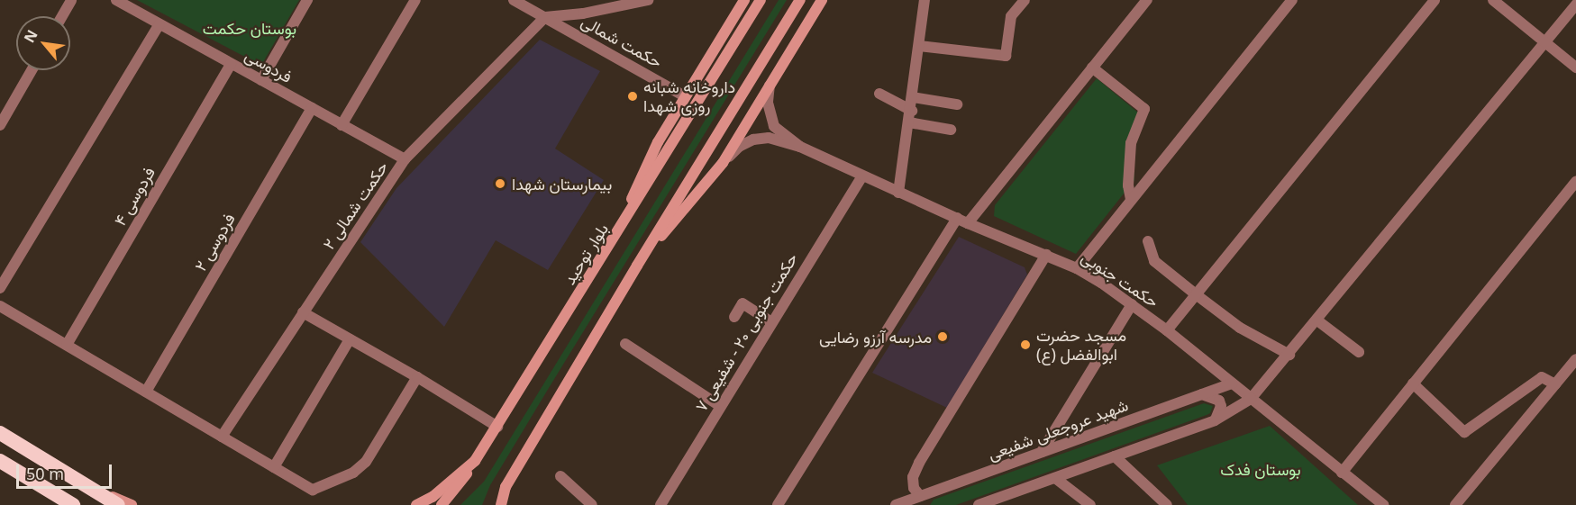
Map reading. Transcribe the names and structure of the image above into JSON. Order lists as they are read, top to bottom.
{
  "streets": {
    "main road": ["بلوار توحید"],
    "street": [
      "حکمت شمالی",
      "فردوسی",
      "فردوسی ۴",
      "حکمت شمالی ۲",
      "فردوسی ۲",
      "حکمت جنوبی",
      "حکمت جنوبی ۲۰ - شفیعی ۷",
      "شهید عروجعلی شفیعی"
    ]
  },
  "crossings": [
    ["حکمت شمالی", "حکمت شمالی ۲"],
    ["فردوسی", "فردوسی ۴"],
    ["فردوسی", "حکمت شمالی ۲"],
    ["فردوسی", "فردوسی ۲"],
    ["حکمت جنوبی", "حکمت جنوبی ۲۰ - شفیعی ۷"],
    ["حکمت جنوبی", "شهید عروجعلی شفیعی"]
  ],
  "parks": ["بوستان حکمت", "بوستان فدک"],
  "places": [
    "داروخانه شبانه روزی شهدا",
    "بیمارستان شهدا",
    "مدرسه آرزو رضایی",
    "مسجد حضرت ابوالفضل (ع)"
  ],
  "scale_bar": "50 m",
  "north": "top left"
}
